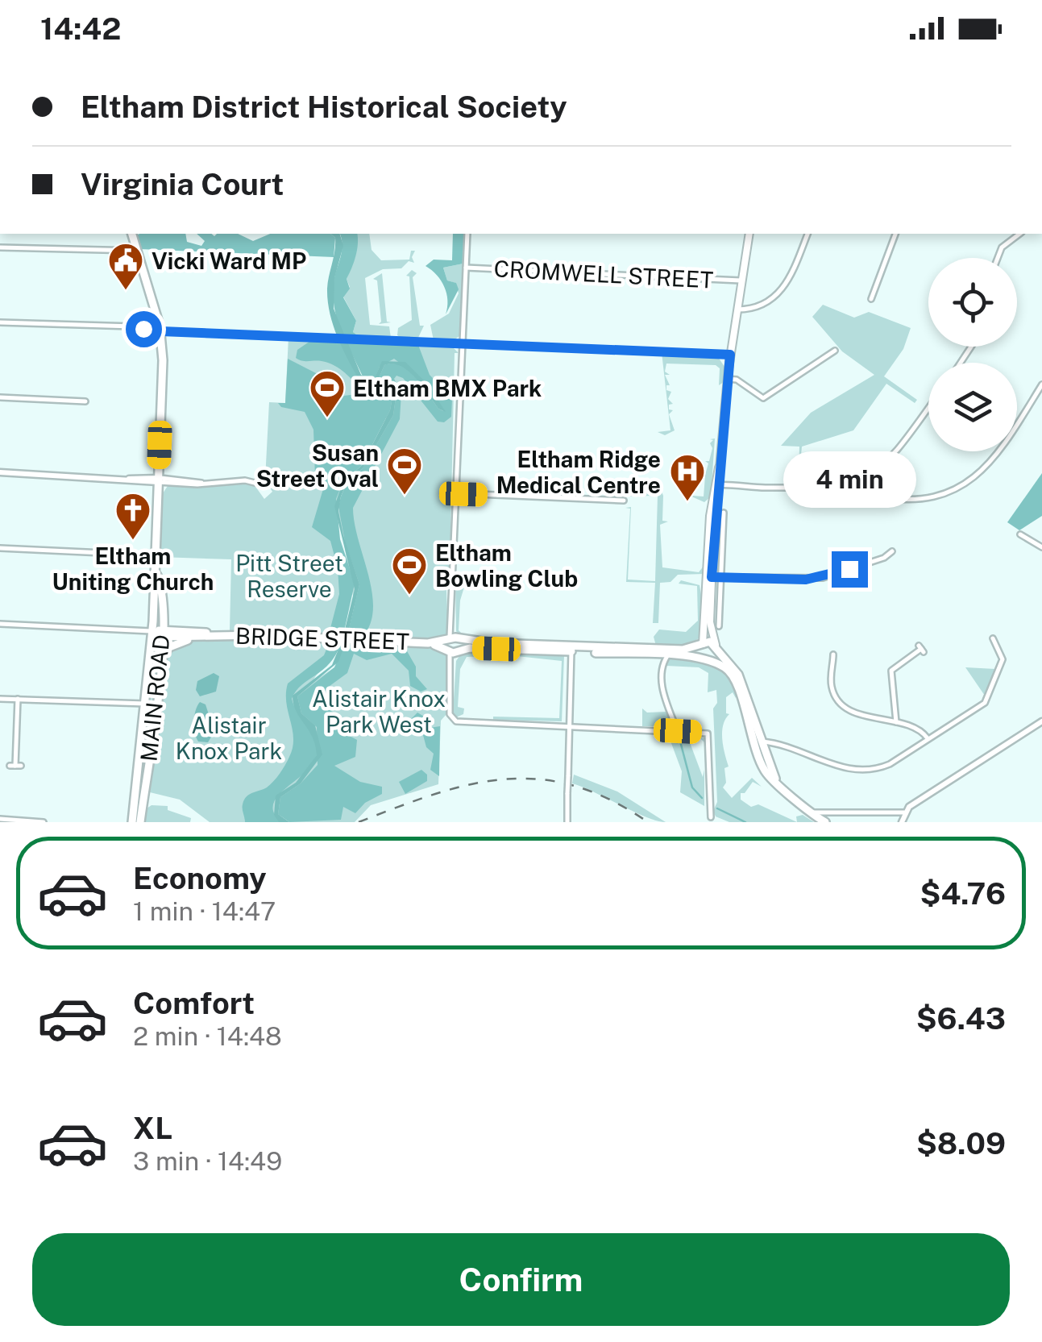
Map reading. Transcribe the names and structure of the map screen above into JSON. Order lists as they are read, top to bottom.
{
  "streets": {
    "main road": ["BRIDGE STREET", "MAIN ROAD"],
    "street": ["CROMWELL STREET"]
  },
  "crossings": [
    ["BRIDGE STREET", "MAIN ROAD"]
  ],
  "parks": ["Pitt Street Reserve", "Alistair Knox Park West", "Alistair Knox Park"],
  "places": {
    "public building": ["Vicki Ward MP"],
    "sports": ["Eltham BMX Park", "Susan Street Oval", "Eltham Bowling Club"],
    "hospital": ["Eltham Ridge Medical Centre"],
    "church": ["Eltham Uniting Church"]
  },
  "page": {
    "status": "14:42",
    "banner": ["Eltham District Historical Society", "Virginia Court"],
    "bubble": "4 min",
    "list": [
      {
        "name": "Economy",
        "note": "1 min · 14:47",
        "value": "$4.76"
      },
      {
        "name": "Comfort",
        "note": "2 min · 14:48",
        "value": "$6.43"
      },
      {
        "name": "XL",
        "note": "3 min · 14:49",
        "value": "$8.09"
      }
    ],
    "buttons": "Confirm"
  }
}
